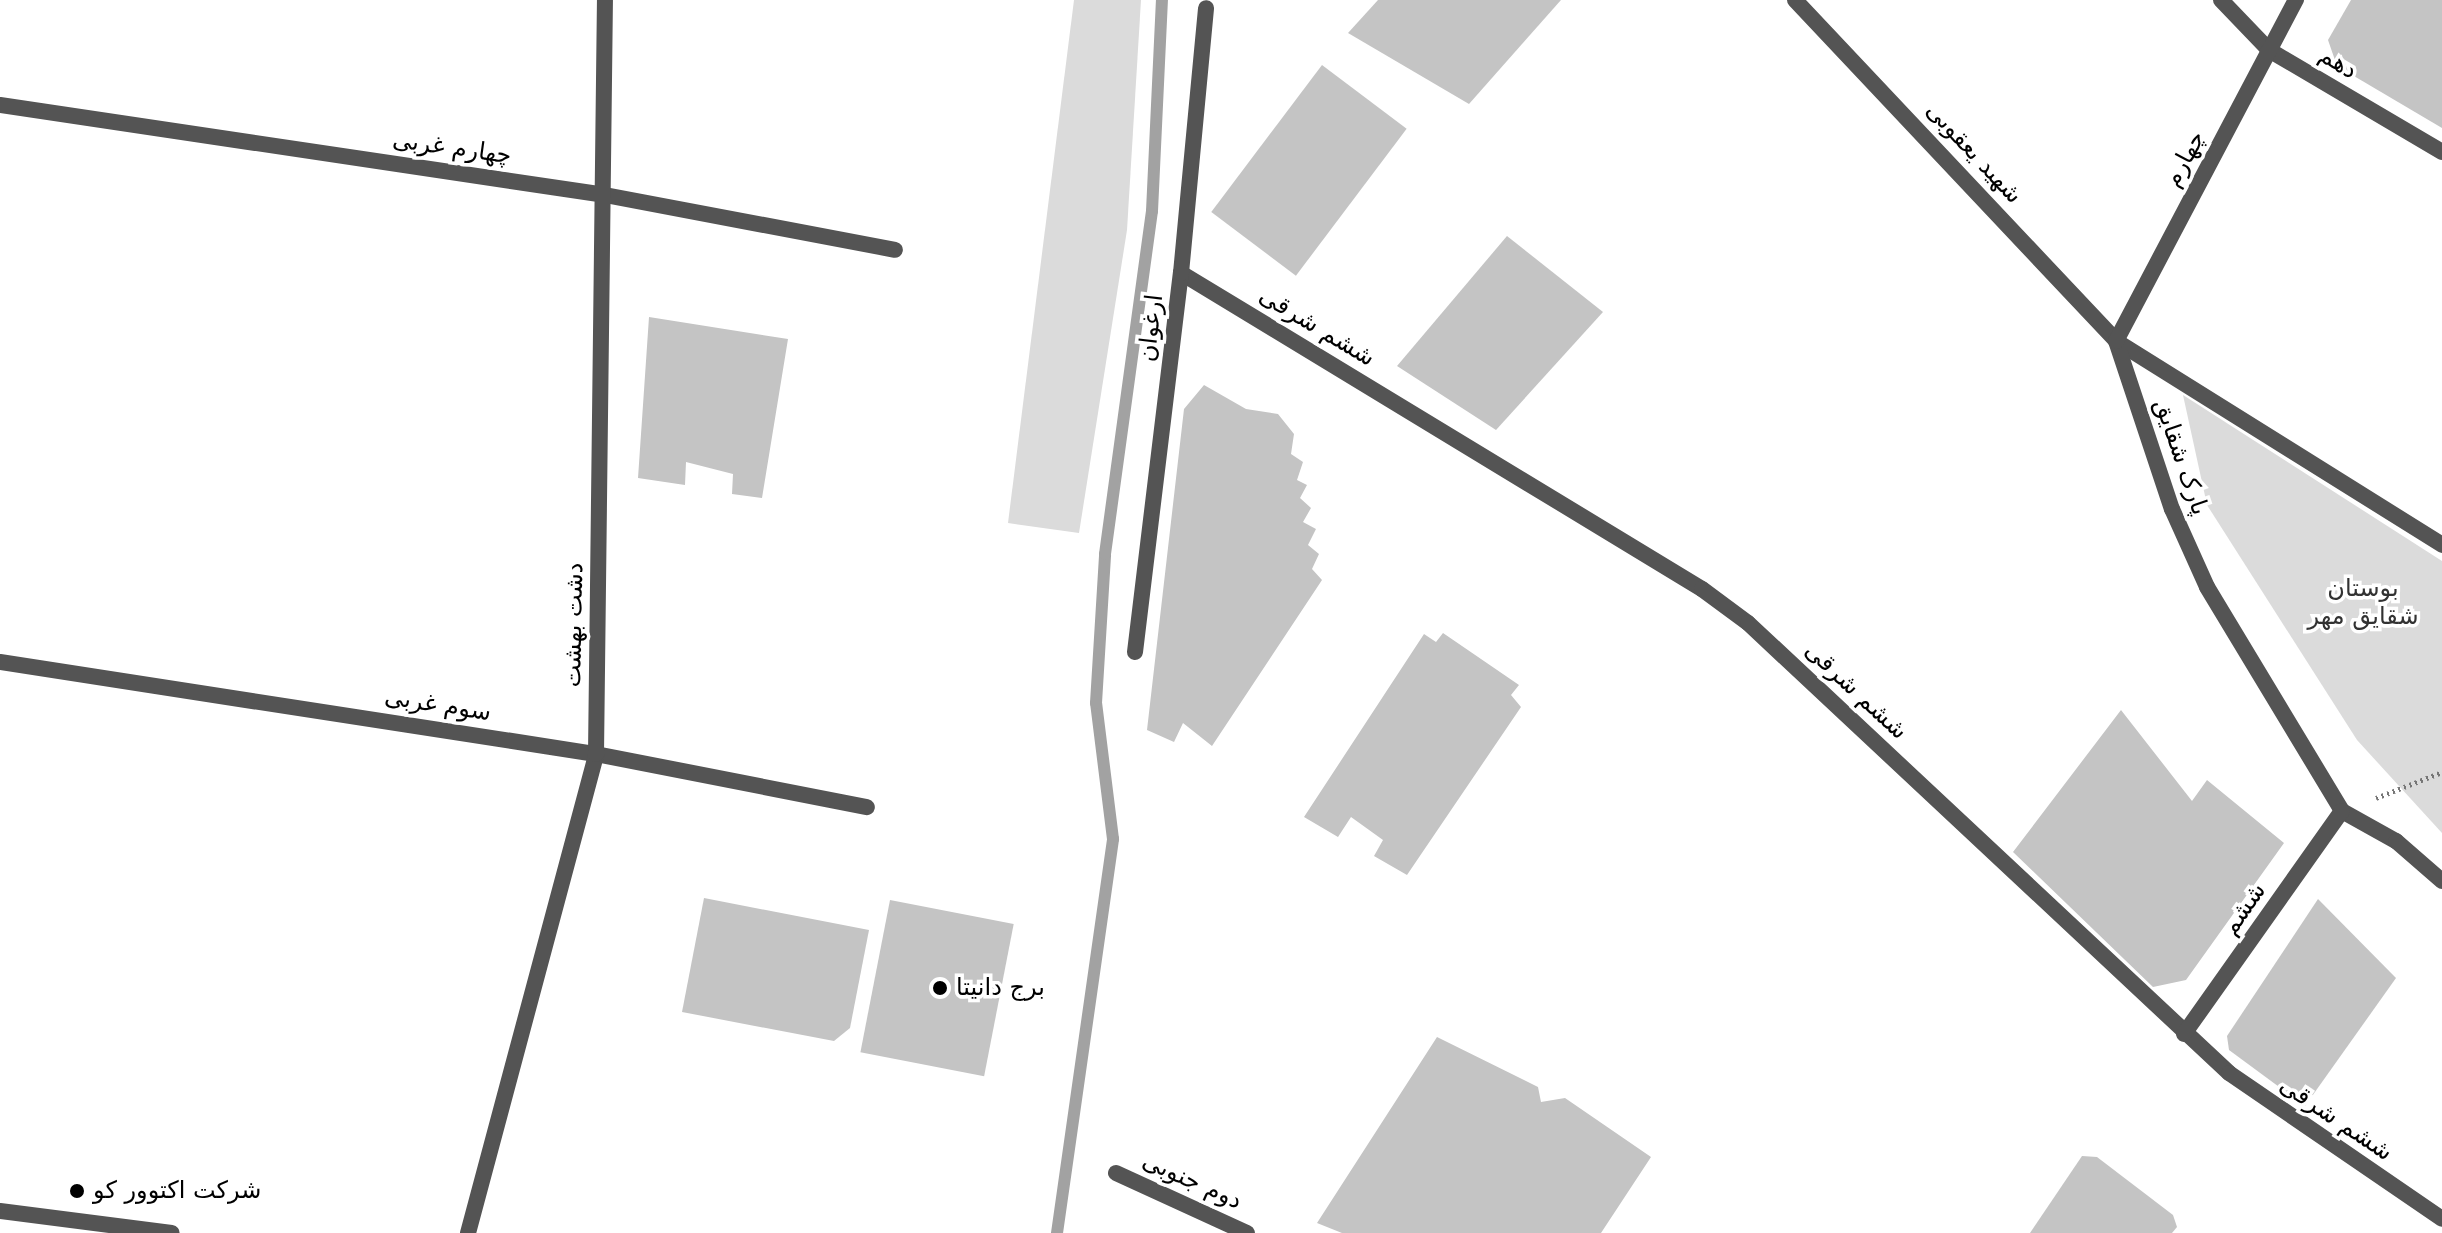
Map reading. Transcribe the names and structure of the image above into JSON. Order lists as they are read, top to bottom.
{
  "streets": {
    "street": [
      "دهم",
      "چهارم غربی",
      "شهید یعقوبی",
      "چهارم",
      "ششم شرقی",
      "ارغوان",
      "پارک شقایق",
      "دشت بهشت",
      "سوم غربی",
      "ششم",
      "دوم جنوبی"
    ]
  },
  "crossings": [
    ["دهم", "چهارم"],
    ["چهارم غربی", "دشت بهشت"],
    ["شهید یعقوبی", "چهارم"],
    ["شهید یعقوبی", "پارک شقایق"],
    ["چهارم", "پارک شقایق"],
    ["ششم شرقی", "ارغوان"],
    ["ششم شرقی", "ششم"],
    ["پارک شقایق", "ششم"],
    ["دشت بهشت", "سوم غربی"]
  ],
  "parks": ["بوستان شقایق مهر"],
  "places": ["برج دانیتا", "شرکت اکتوور کو"]
}
